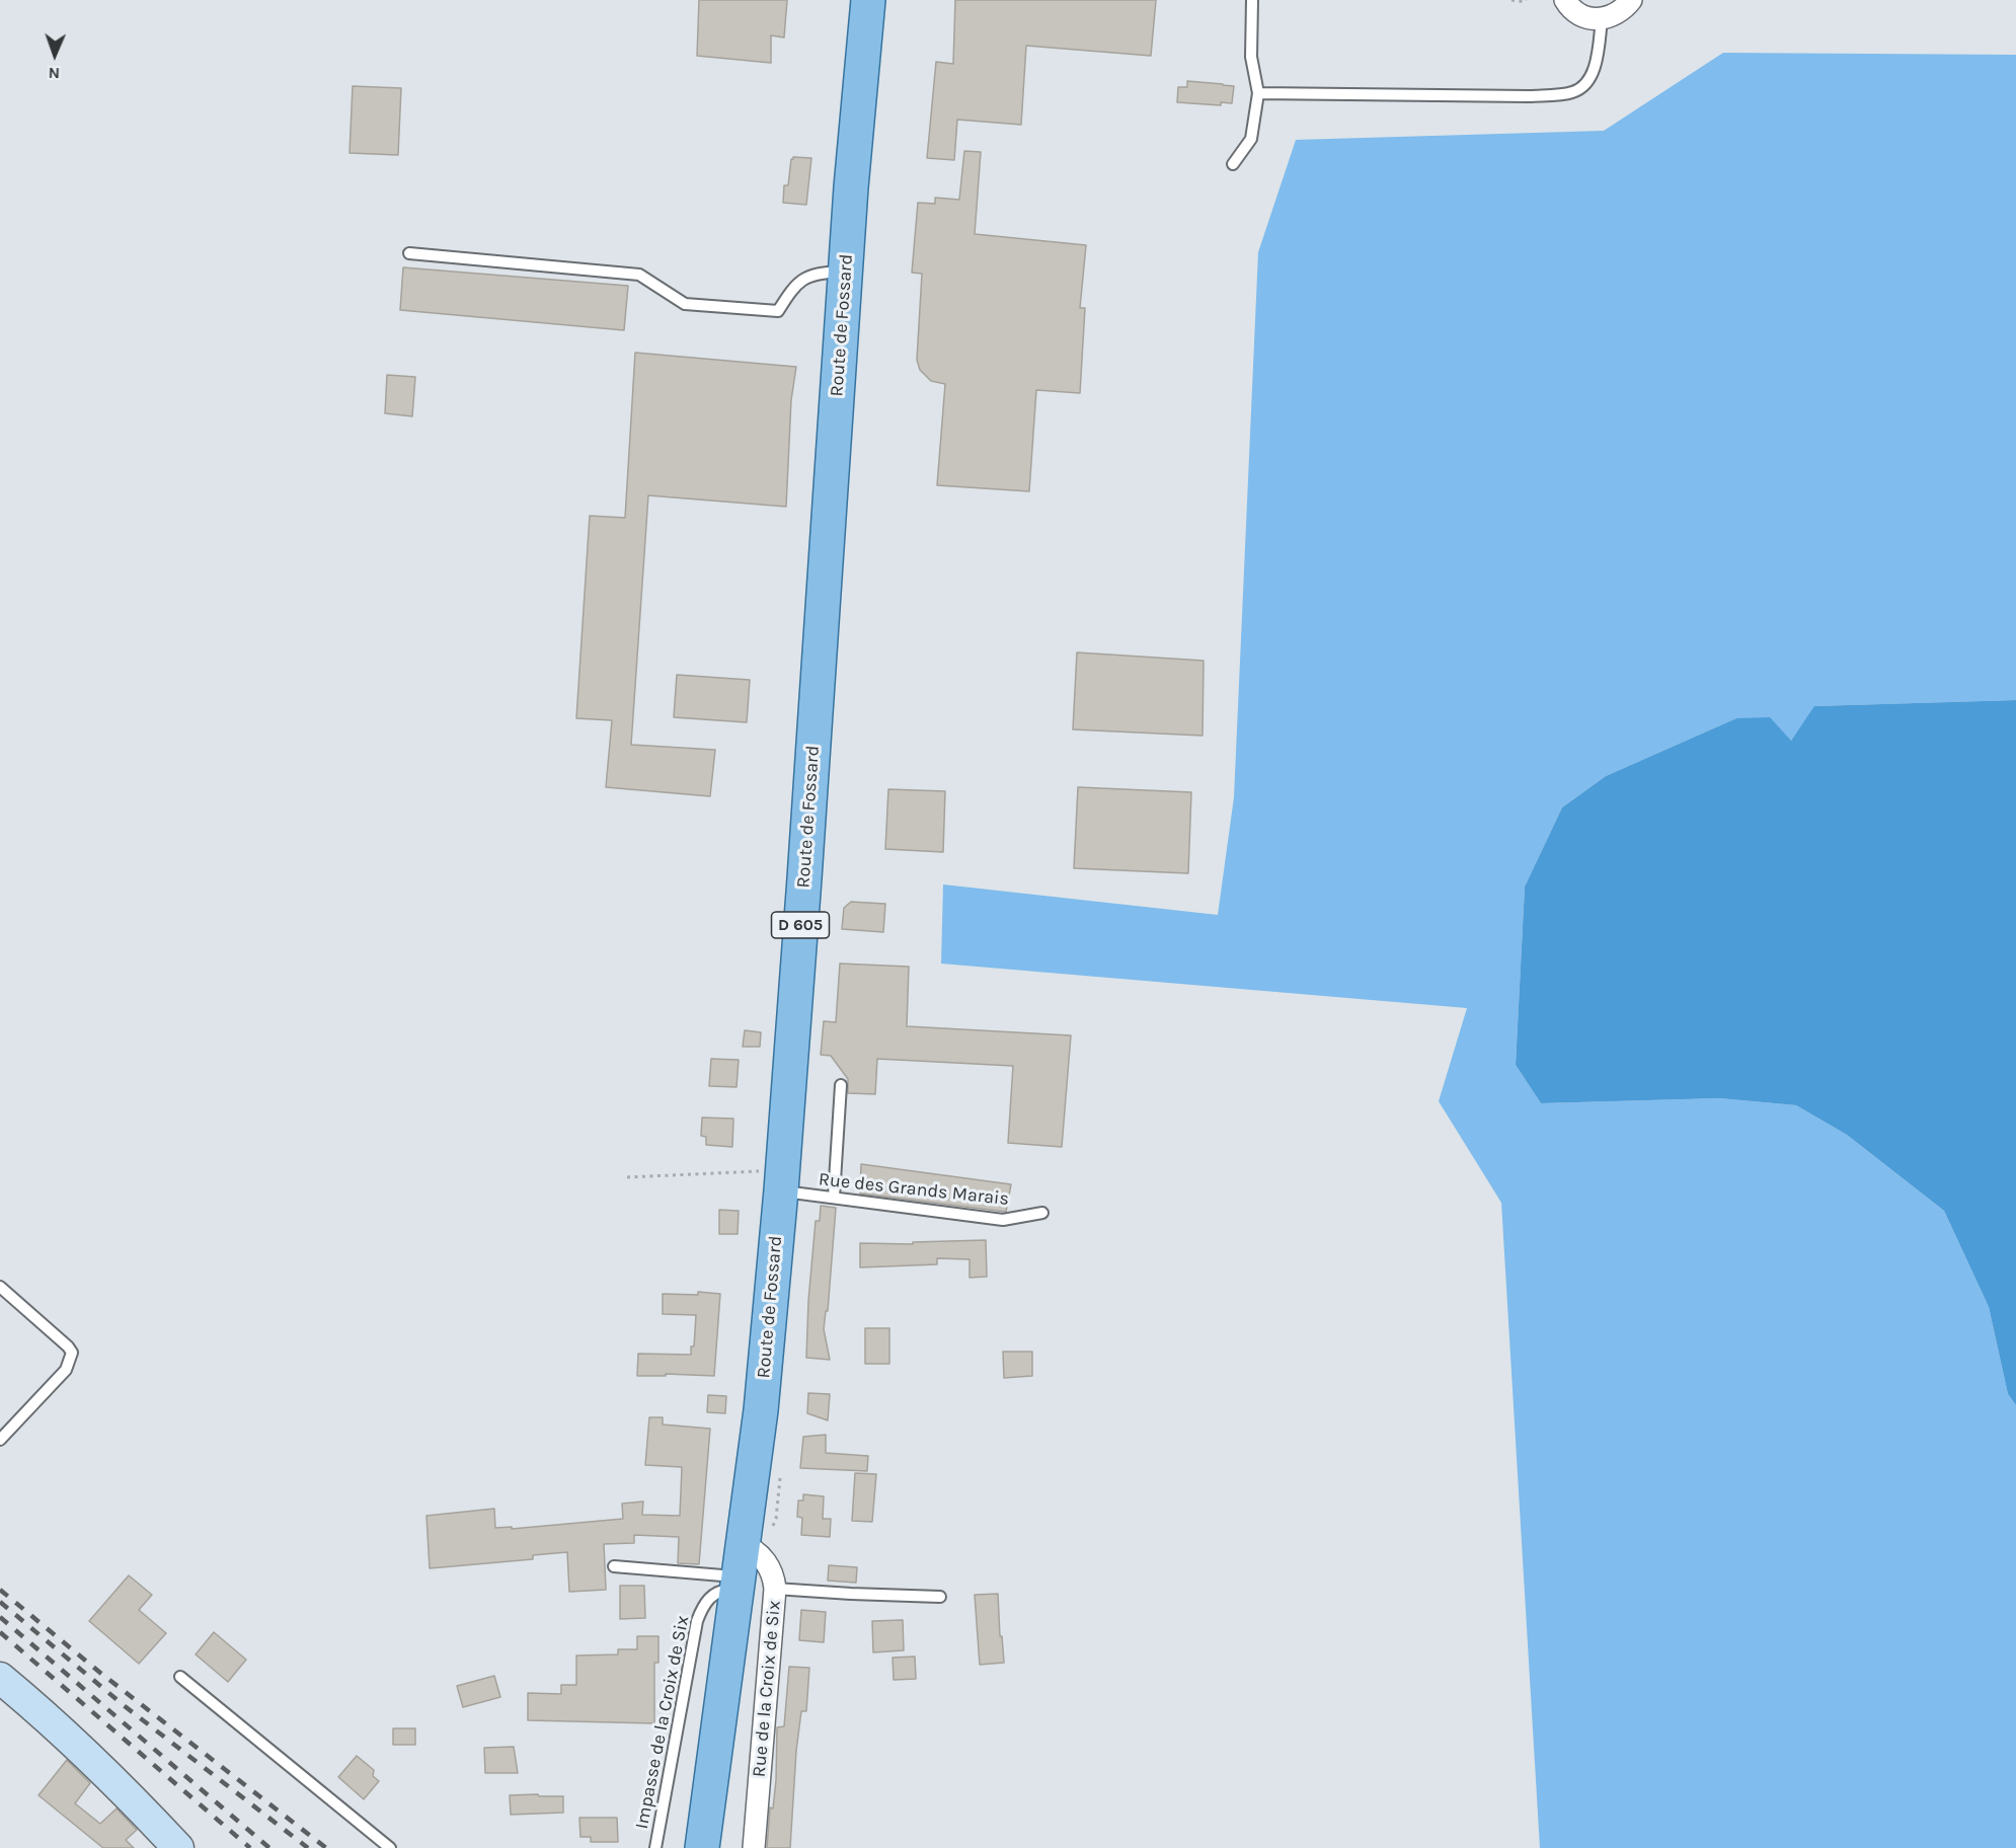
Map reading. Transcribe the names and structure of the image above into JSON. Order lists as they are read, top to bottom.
{
  "streets": {
    "main road": ["Route de Fossard", "D 605"],
    "street": ["Rue de la Croix de Six"],
    "lane": ["Rue des Grands Marais", "Impasse de la Croix de Six"]
  },
  "crossings": [
    ["Route de Fossard", "Rue des Grands Marais"],
    ["Route de Fossard", "Rue de la Croix de Six"],
    ["Route de Fossard", "Impasse de la Croix de Six"]
  ],
  "north": "bottom"
}
